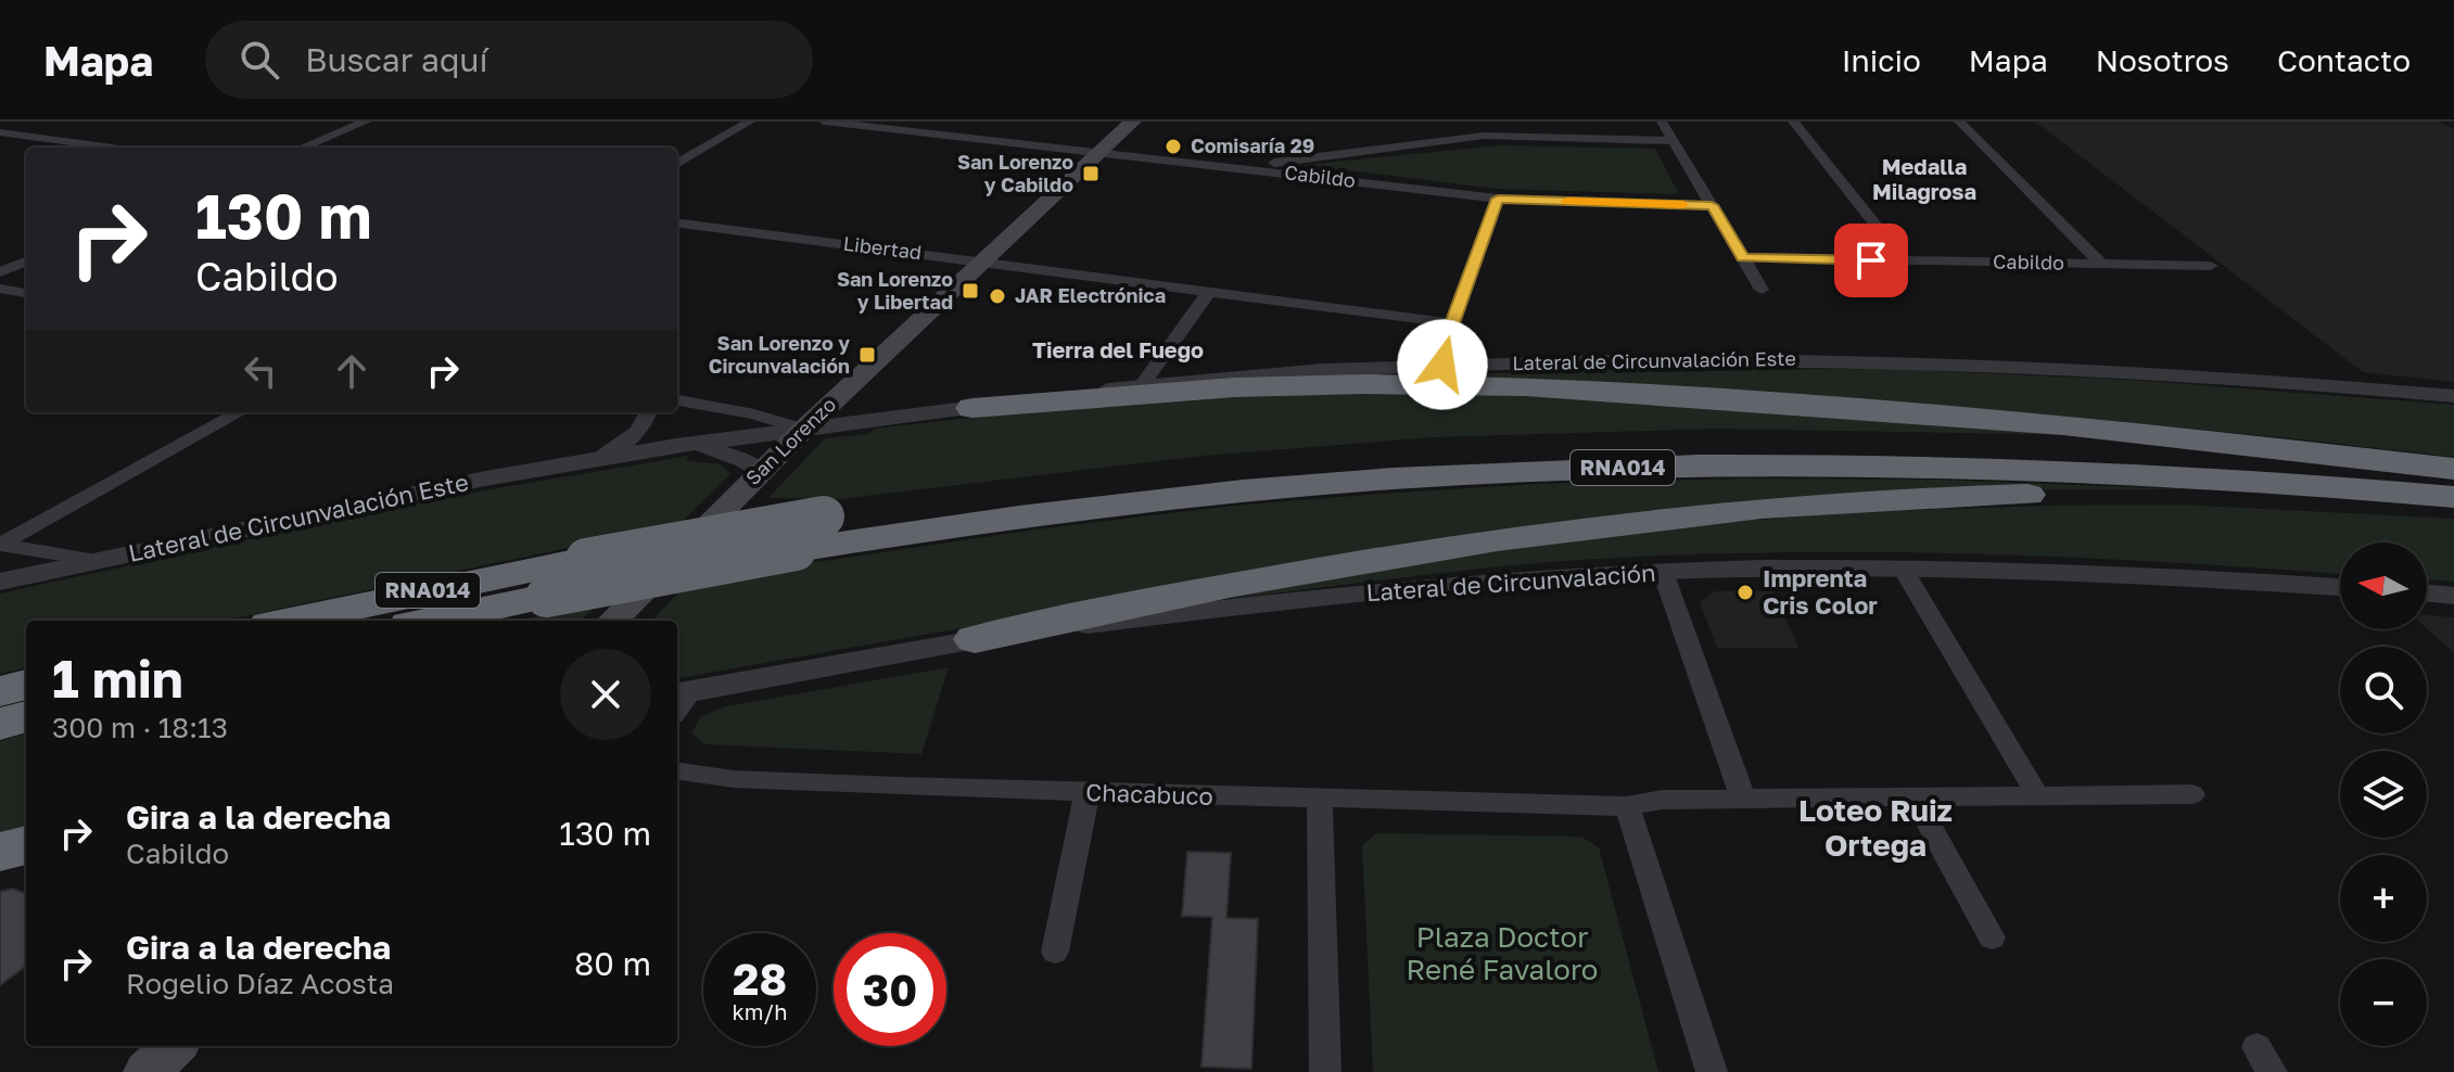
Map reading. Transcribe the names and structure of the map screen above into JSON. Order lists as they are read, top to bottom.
{
  "streets": {
    "highway": ["RNA014"],
    "main road": ["San Lorenzo"],
    "street": [
      "Cabildo",
      "Libertad",
      "Lateral de Circunvalación Este",
      "Lateral de Circunvalación",
      "Chacabuco"
    ]
  },
  "crossings": [
    ["Cabildo", "San Lorenzo"],
    ["Libertad", "San Lorenzo"],
    ["Lateral de Circunvalación Este", "San Lorenzo"]
  ],
  "districts": ["Medalla Milagrosa", "Tierra del Fuego", "Loteo Ruiz Ortega"],
  "parks": ["Plaza Doctor René Favaloro"],
  "places": {
    "other": ["Comisaría 29", "JAR Electrónica", "Imprenta Cris Color"],
    "transit": ["San Lorenzo y Cabildo", "San Lorenzo y Libertad", "San Lorenzo y Circunvalación"]
  },
  "north": "left",
  "page": {
    "header": "Mapa",
    "search": "Buscar aquí",
    "nav": [
      "Inicio",
      "Mapa",
      "Nosotros",
      "Contacto"
    ],
    "turn": ["130 m", "Cabildo"],
    "map_buttons": ["+", "−"],
    "heading": ["1 min", "300 m · 18:13"],
    "list": [
      {
        "name": "Gira a la derecha",
        "note": "Cabildo",
        "value": "130 m"
      },
      {
        "name": "Gira a la derecha",
        "note": "Rogelio Díaz Acosta",
        "value": "80 m"
      }
    ],
    "speed": "28 km/h",
    "limit": "30"
  }
}
